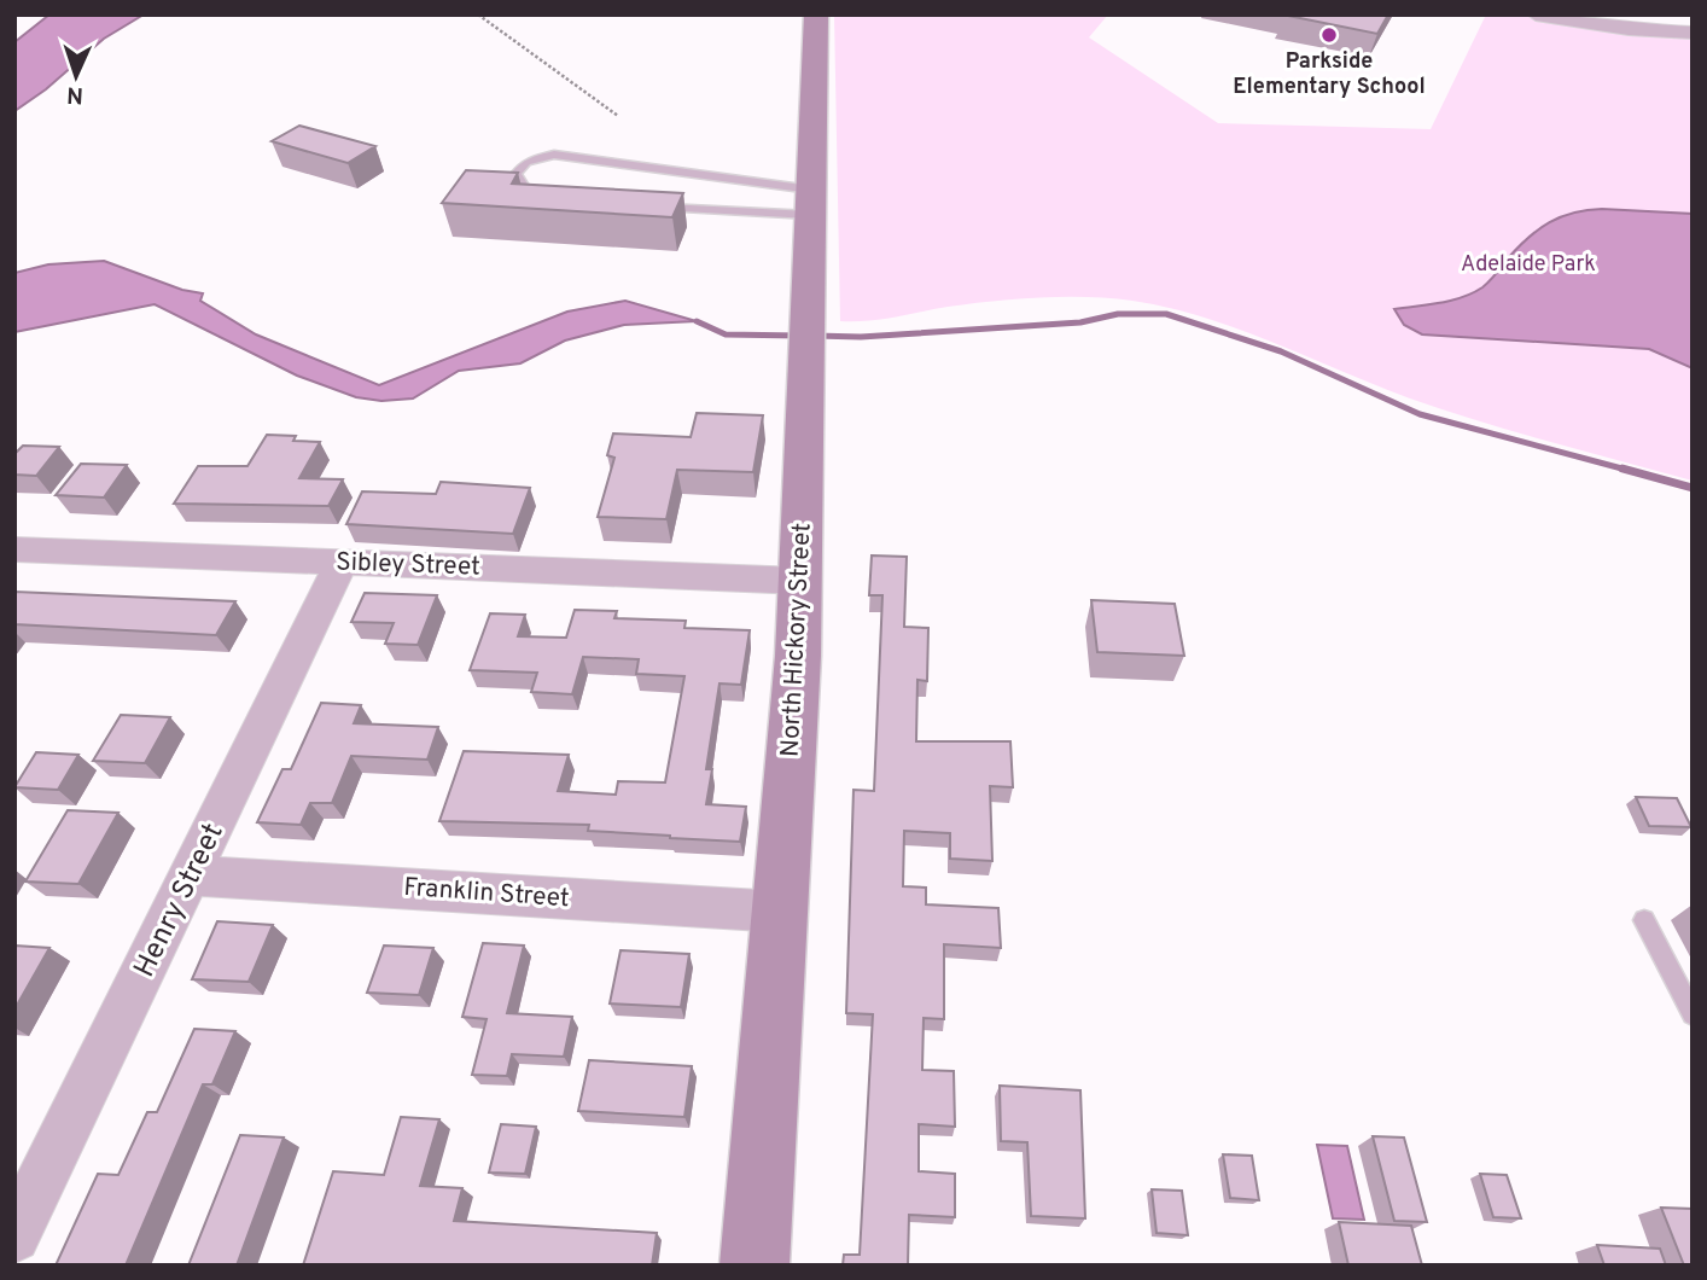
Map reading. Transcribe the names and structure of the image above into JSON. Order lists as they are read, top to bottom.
{
  "streets": {
    "street": [
      "Sibley Street",
      "North Hickory Street",
      "Franklin Street",
      "Henry Street"
    ]
  },
  "crossings": [
    ["Sibley Street", "North Hickory Street"],
    ["Sibley Street", "Henry Street"],
    ["North Hickory Street", "Franklin Street"],
    ["Franklin Street", "Henry Street"]
  ],
  "parks": ["Adelaide Park"],
  "places": ["Parkside Elementary School"],
  "north": "bottom"
}
